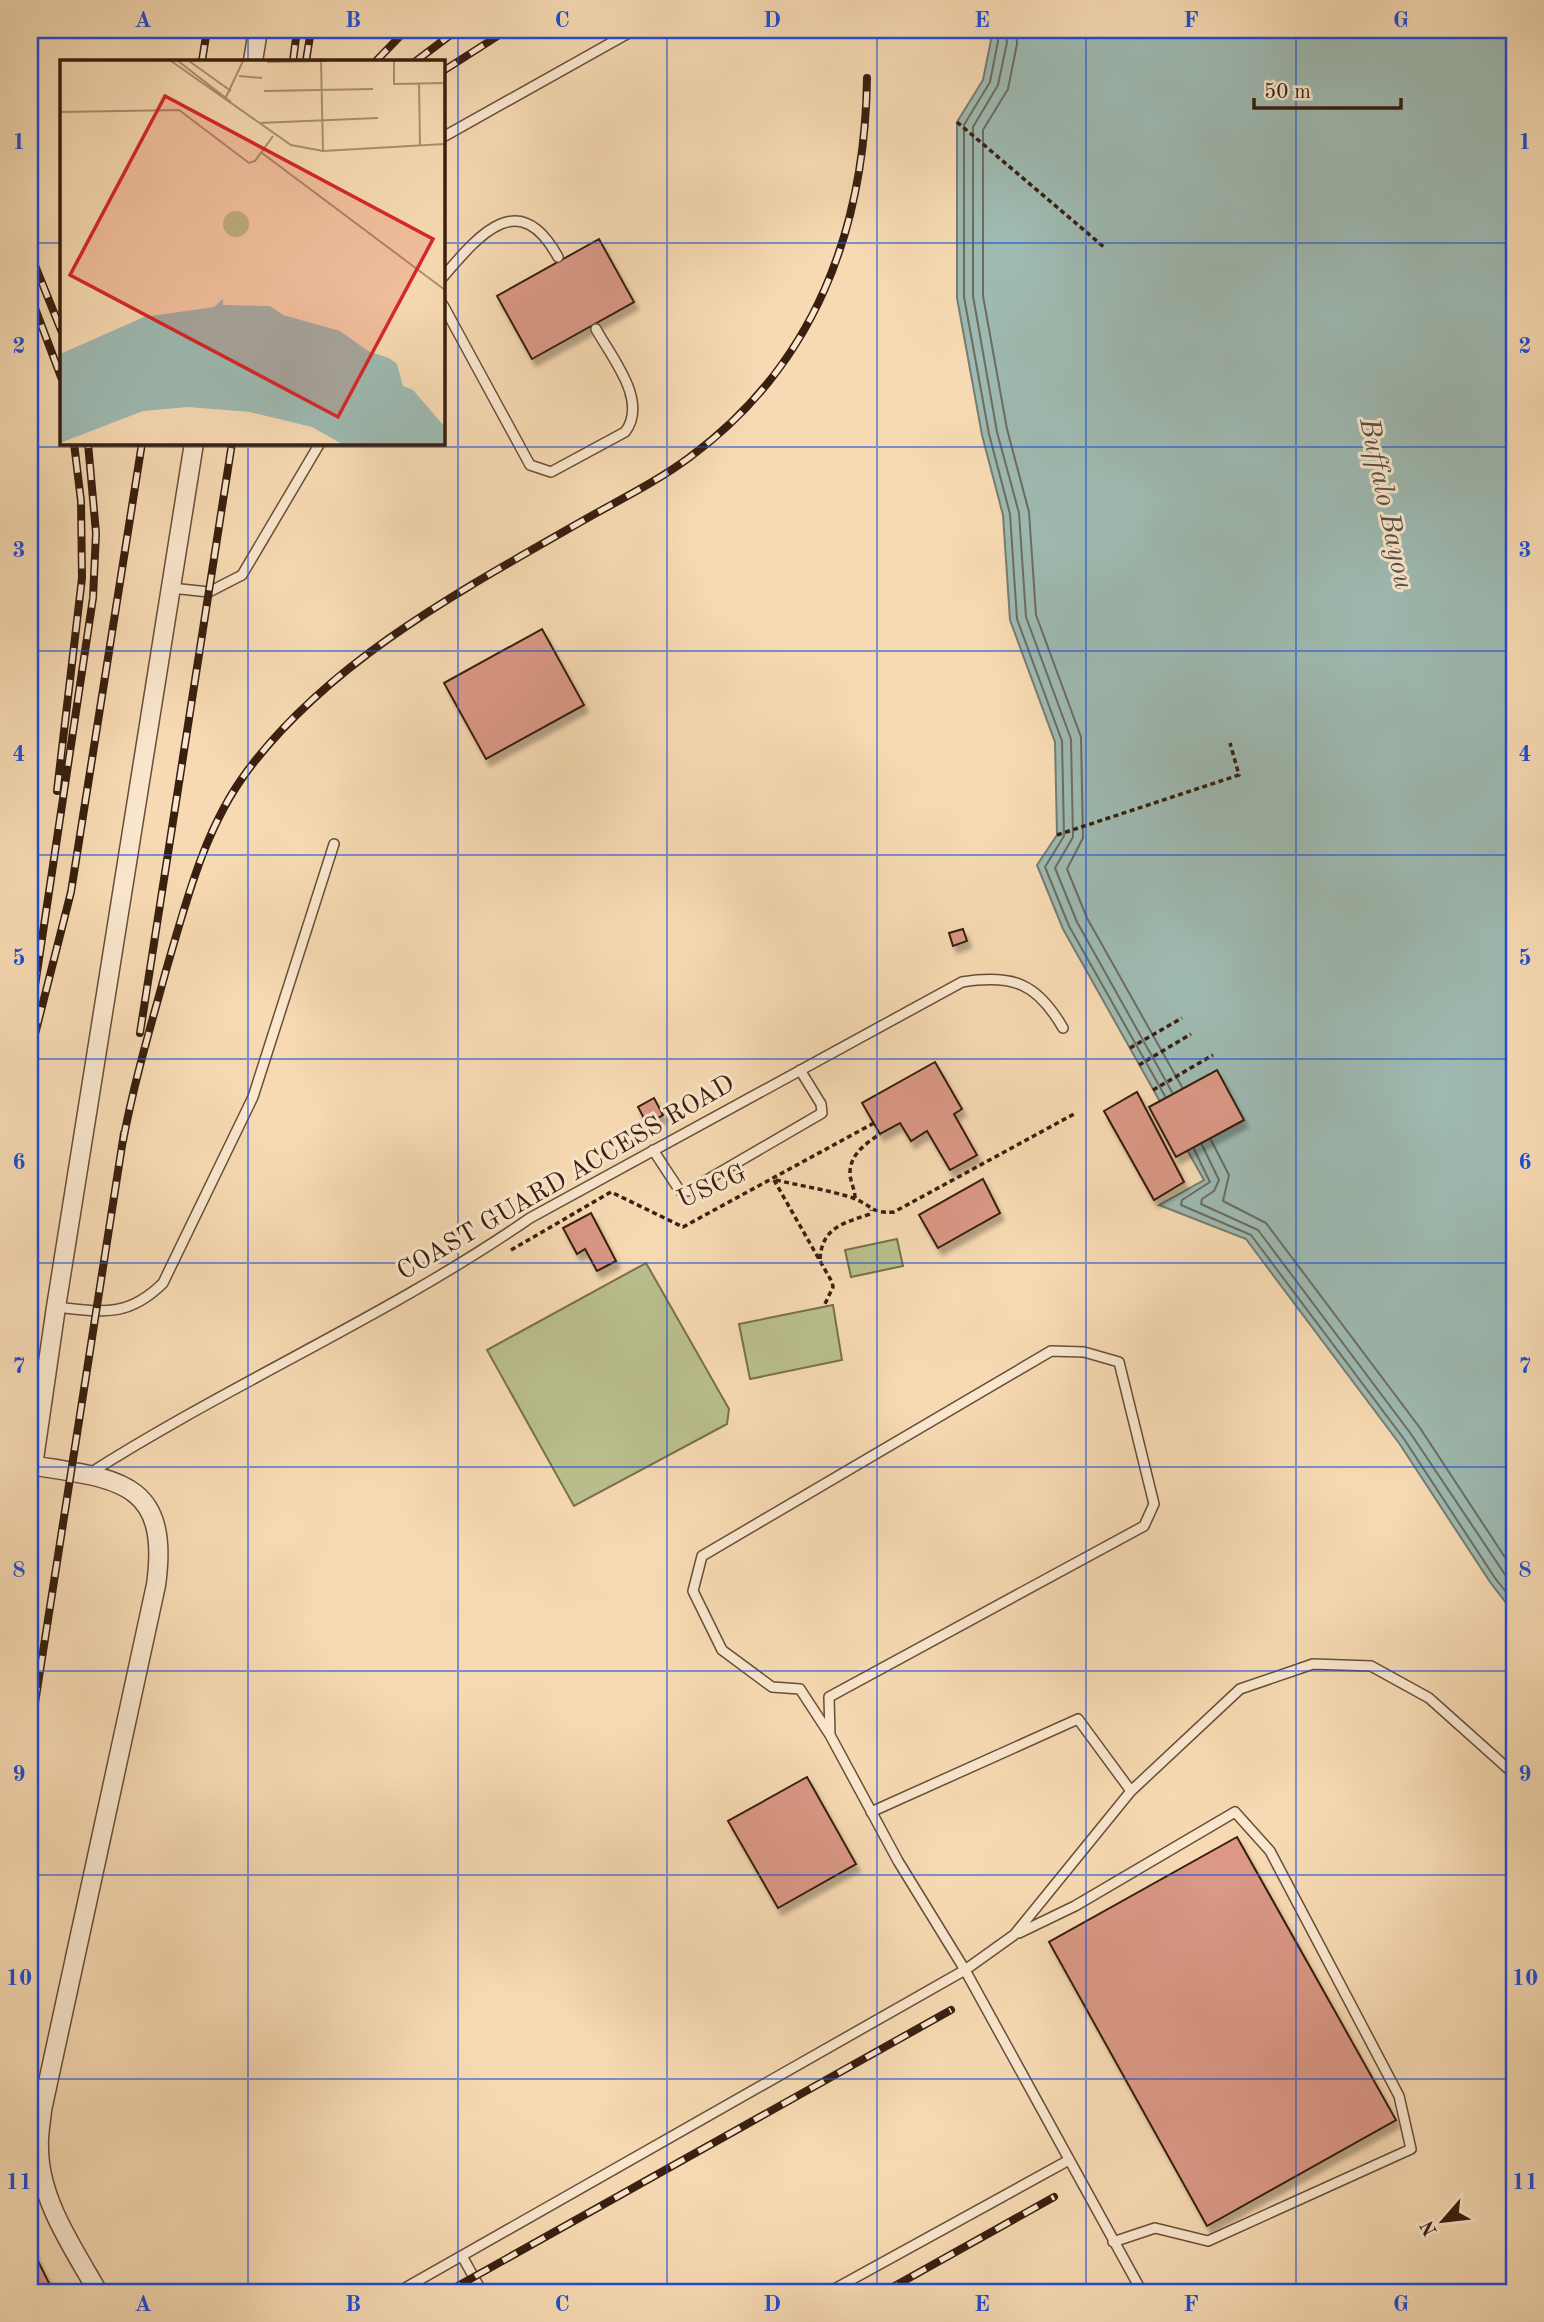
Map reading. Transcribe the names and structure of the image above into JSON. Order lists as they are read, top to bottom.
{
  "streets": {
    "lane": ["COAST GUARD ACCESS ROAD"],
    "path": ["USCG"]
  },
  "water": ["Buffalo Bayou"],
  "scale_bar": "50 m",
  "north": "bottom left",
  "grid": {
    "columns": [
      "A",
      "B",
      "C",
      "D",
      "E",
      "F",
      "G"
    ],
    "rows": [
      "1",
      "2",
      "3",
      "4",
      "5",
      "6",
      "7",
      "8",
      "9",
      "10",
      "11"
    ]
  }
}
